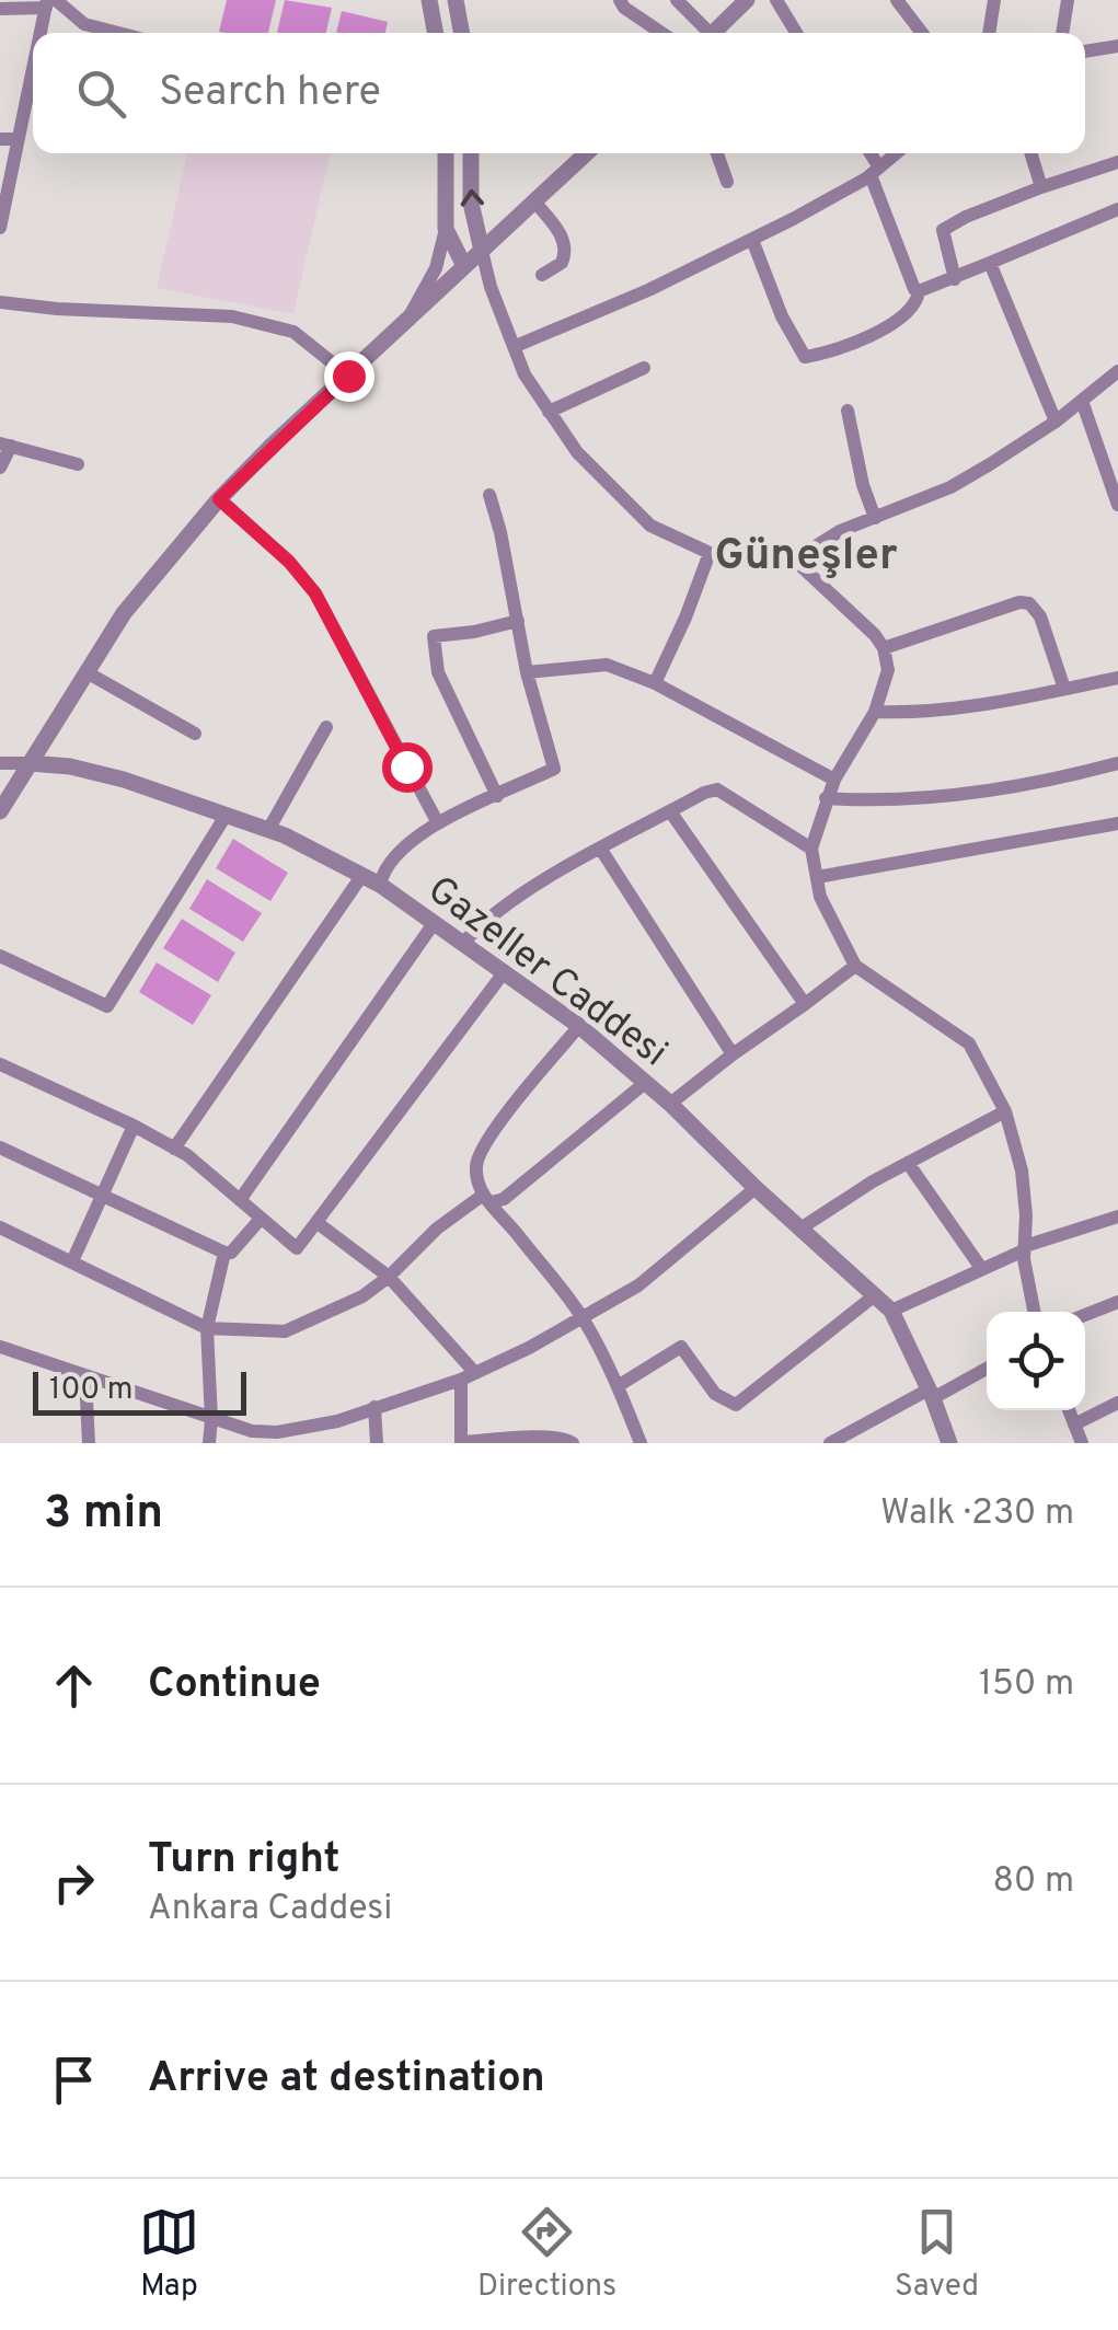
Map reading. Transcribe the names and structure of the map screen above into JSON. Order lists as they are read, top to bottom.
{
  "streets": {
    "street": ["Gazeller Caddesi"]
  },
  "districts": ["Güneşler"],
  "scale_bar": "100 m",
  "page": {
    "search": "Search here",
    "scale": "100 m",
    "heading": ["3 min", "Walk · 230 m"],
    "list": [
      ["Continue", "150 m"],
      ["Turn right", "Ankara Caddesi", "80 m"],
      "Arrive at destination"
    ],
    "nav": ["Map", "Directions", "Saved"]
  }
}
